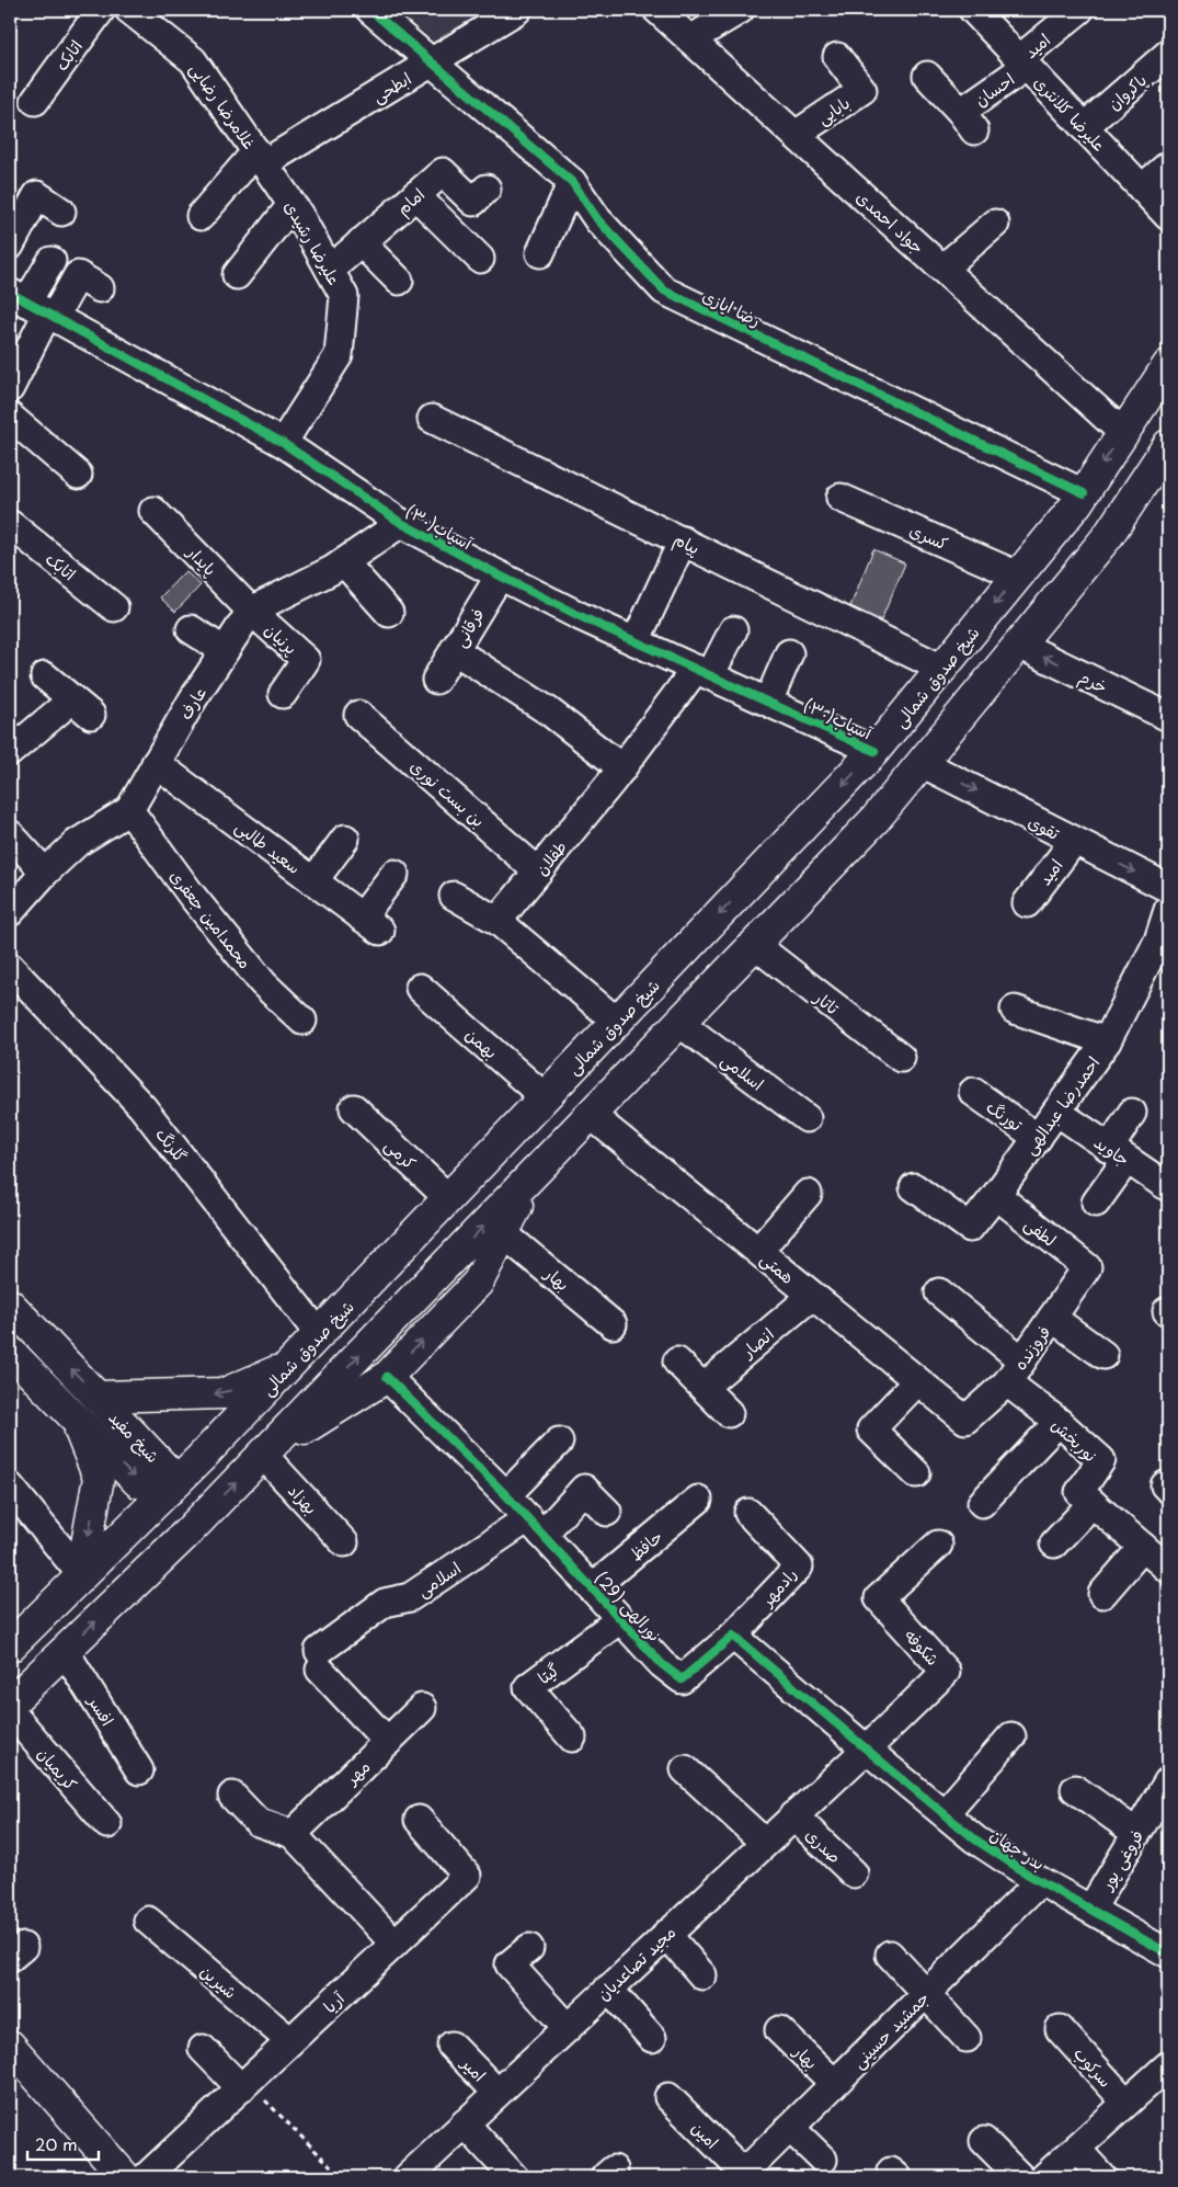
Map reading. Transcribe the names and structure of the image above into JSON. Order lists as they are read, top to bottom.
{
  "streets": {
    "main road": ["شیخ صدوق شمالی", "شیخ مفید"],
    "street": [
      "امید",
      "اتابک",
      "ابطحی",
      "احسان",
      "پاکروان",
      "غلامرضا رضایی",
      "بابایی",
      "علیرضا کلانتری",
      "امام",
      "جواد احمدی",
      "علیرضا رشیدی",
      "رضا ایازی",
      "آسیاب(۳۰)",
      "کسری",
      "پیام",
      "پایدار",
      "فرقانی",
      "پرنیان",
      "خرم",
      "عارف",
      "بن بست نوری",
      "تقوی",
      "سعید طالبی",
      "طفلان",
      "محمدامین جعفری",
      "تاتار",
      "بهمن",
      "اسلامی",
      "احمدرضا عبدالهی",
      "تورنگ",
      "گلرنگ",
      "جاوید",
      "کرمی",
      "لطفی",
      "همتی",
      "بهار",
      "انصار",
      "فروزنده",
      "نوربخش",
      "بهزاد",
      "حافظ",
      "رادمهر",
      "نورالهی (29)",
      "شکوفه",
      "گیتا",
      "افسر",
      "کریمیان",
      "مهر",
      "صدری",
      "بدر جهان",
      "فروغی پور",
      "مجید تصاعدیان",
      "شیرین",
      "آریا",
      "جمشید حسینی",
      "سرکوب",
      "امیر",
      "امین"
    ]
  },
  "crossings": [
    ["امید", "احسان"],
    ["امید", "علیرضا کلانتری"],
    ["امید", "تقوی"],
    ["ابطحی", "غلامرضا رضایی"],
    ["ابطحی", "علیرضا رشیدی"],
    ["ابطحی", "رضا ایازی"],
    ["احسان", "علیرضا کلانتری"],
    ["پاکروان", "علیرضا کلانتری"],
    ["غلامرضا رضایی", "علیرضا رشیدی"],
    ["بابایی", "جواد احمدی"],
    ["امام", "علیرضا رشیدی"],
    ["جواد احمدی", "شیخ صدوق شمالی"],
    ["علیرضا رشیدی", "آسیاب(۳۰)"],
    ["رضا ایازی", "شیخ صدوق شمالی"],
    ["آسیاب(۳۰)", "فرقانی"],
    ["آسیاب(۳۰)", "شیخ صدوق شمالی"],
    ["آسیاب(۳۰)", "طفلان"],
    ["کسری", "شیخ صدوق شمالی"],
    ["پیام", "شیخ صدوق شمالی"],
    ["پایدار", "پرنیان"],
    ["پایدار", "عارف"],
    ["پرنیان", "عارف"],
    ["شیخ صدوق شمالی", "بهمن"],
    ["شیخ صدوق شمالی", "گلرنگ"],
    ["شیخ صدوق شمالی", "کرمی"],
    ["شیخ صدوق شمالی", "شیخ مفید"],
    ["عارف", "سعید طالبی"],
    ["عارف", "محمدامین جعفری"],
    ["بن بست نوری", "طفلان"],
    ["اسلامی", "نورالهی (29)"],
    ["اسلامی", "مهر"],
    ["احمدرضا عبدالهی", "تورنگ"],
    ["احمدرضا عبدالهی", "جاوید"],
    ["احمدرضا عبدالهی", "لطفی"],
    ["لطفی", "فروزنده"],
    ["همتی", "انصار"],
    ["همتی", "فروزنده"],
    ["بهار", "جمشید حسینی"],
    ["فروزنده", "نوربخش"],
    ["حافظ", "نورالهی (29)"],
    ["رادمهر", "نورالهی (29)"],
    ["نورالهی (29)", "گیتا"],
    ["شکوفه", "بدر جهان"],
    ["شکوفه", "مجید تصاعدیان"],
    ["صدری", "مجید تصاعدیان"],
    ["بدر جهان", "فروغی پور"],
    ["بدر جهان", "مجید تصاعدیان"],
    ["بدر جهان", "جمشید حسینی"],
    ["مجید تصاعدیان", "امیر"],
    ["شیرین", "آریا"],
    ["جمشید حسینی", "امین"]
  ],
  "one_way": ["خرم"],
  "scale_bar": "20 m"
}
